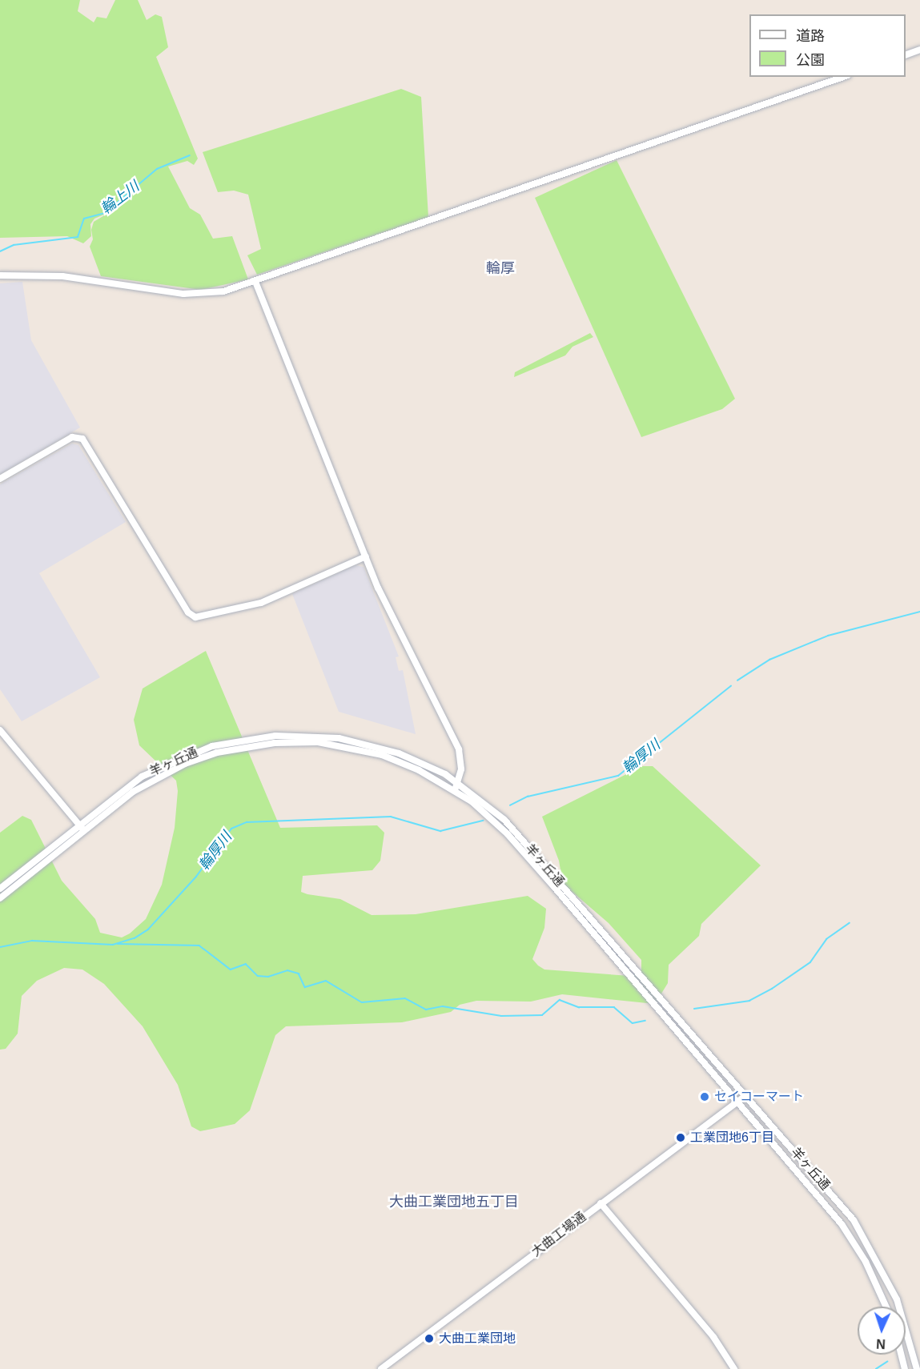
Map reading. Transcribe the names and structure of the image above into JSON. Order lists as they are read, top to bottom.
{
  "streets": {
    "main road": ["羊ヶ丘通"],
    "street": ["大曲工場通"]
  },
  "crossings": [
    ["羊ヶ丘通", "大曲工場通"]
  ],
  "districts": ["輪厚", "大曲工業団地五丁目"],
  "water": ["輪上川", "輪厚川"],
  "places": ["セイコーマート", "工業団地6丁目", "大曲工業団地"],
  "legend": ["道路", "公園"],
  "north": "bottom"
}
